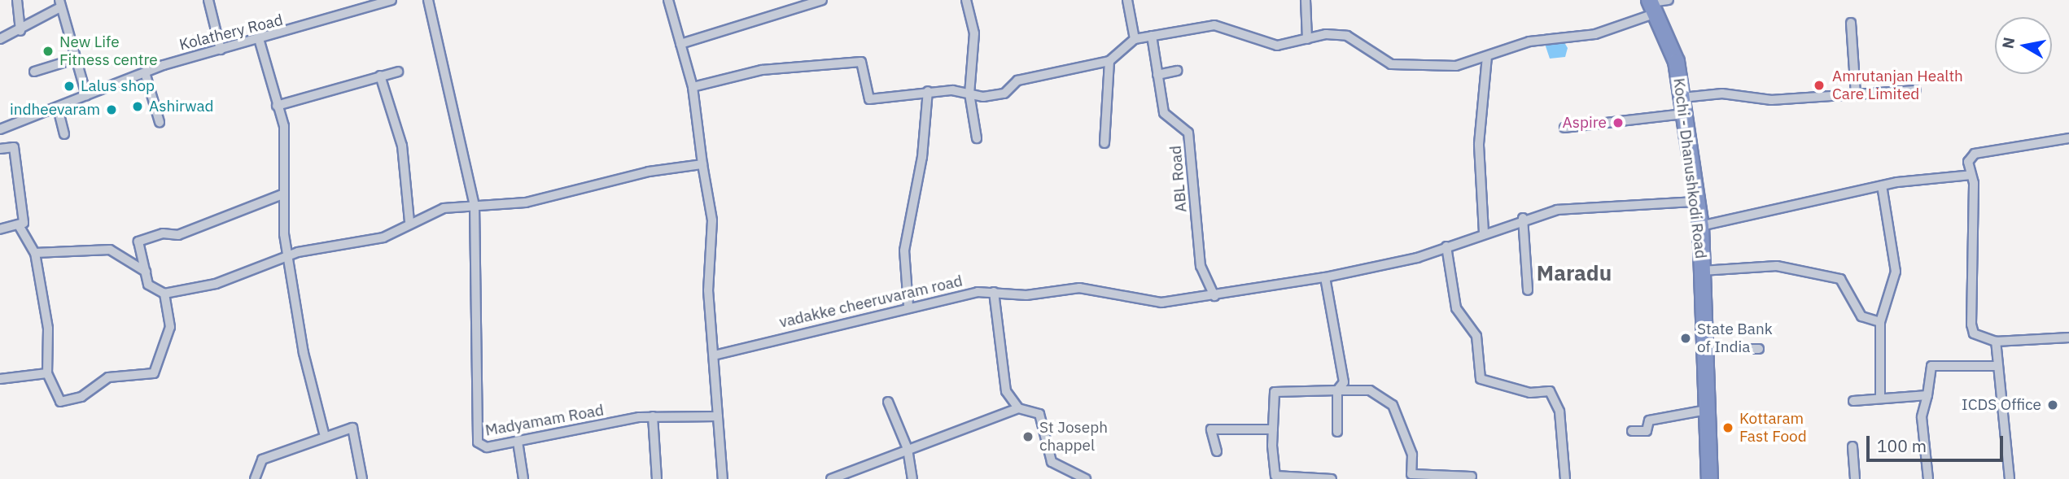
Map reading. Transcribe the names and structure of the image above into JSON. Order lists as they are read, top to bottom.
{
  "streets": {
    "highway": ["Kochi - Dhanushkodi Road"],
    "street": [
      "Kolathery Road",
      "ABL Road",
      "vadakke cheeruvaram road",
      "Madyamam Road"
    ]
  },
  "crossings": [
    ["Kochi - Dhanushkodi Road", "vadakke cheeruvaram road"],
    ["ABL Road", "vadakke cheeruvaram road"]
  ],
  "districts": ["Maradu"],
  "places": [
    "New Life Fitness centre",
    "Amrutanjan Health Care Limited",
    "Lalus shop",
    "Ashirwad",
    "indheevaram",
    "Aspire",
    "State Bank of India",
    "ICDS Office",
    "Kottaram Fast Food",
    "St Joseph chappel"
  ],
  "scale_bar": "100 m",
  "north": "left"
}
